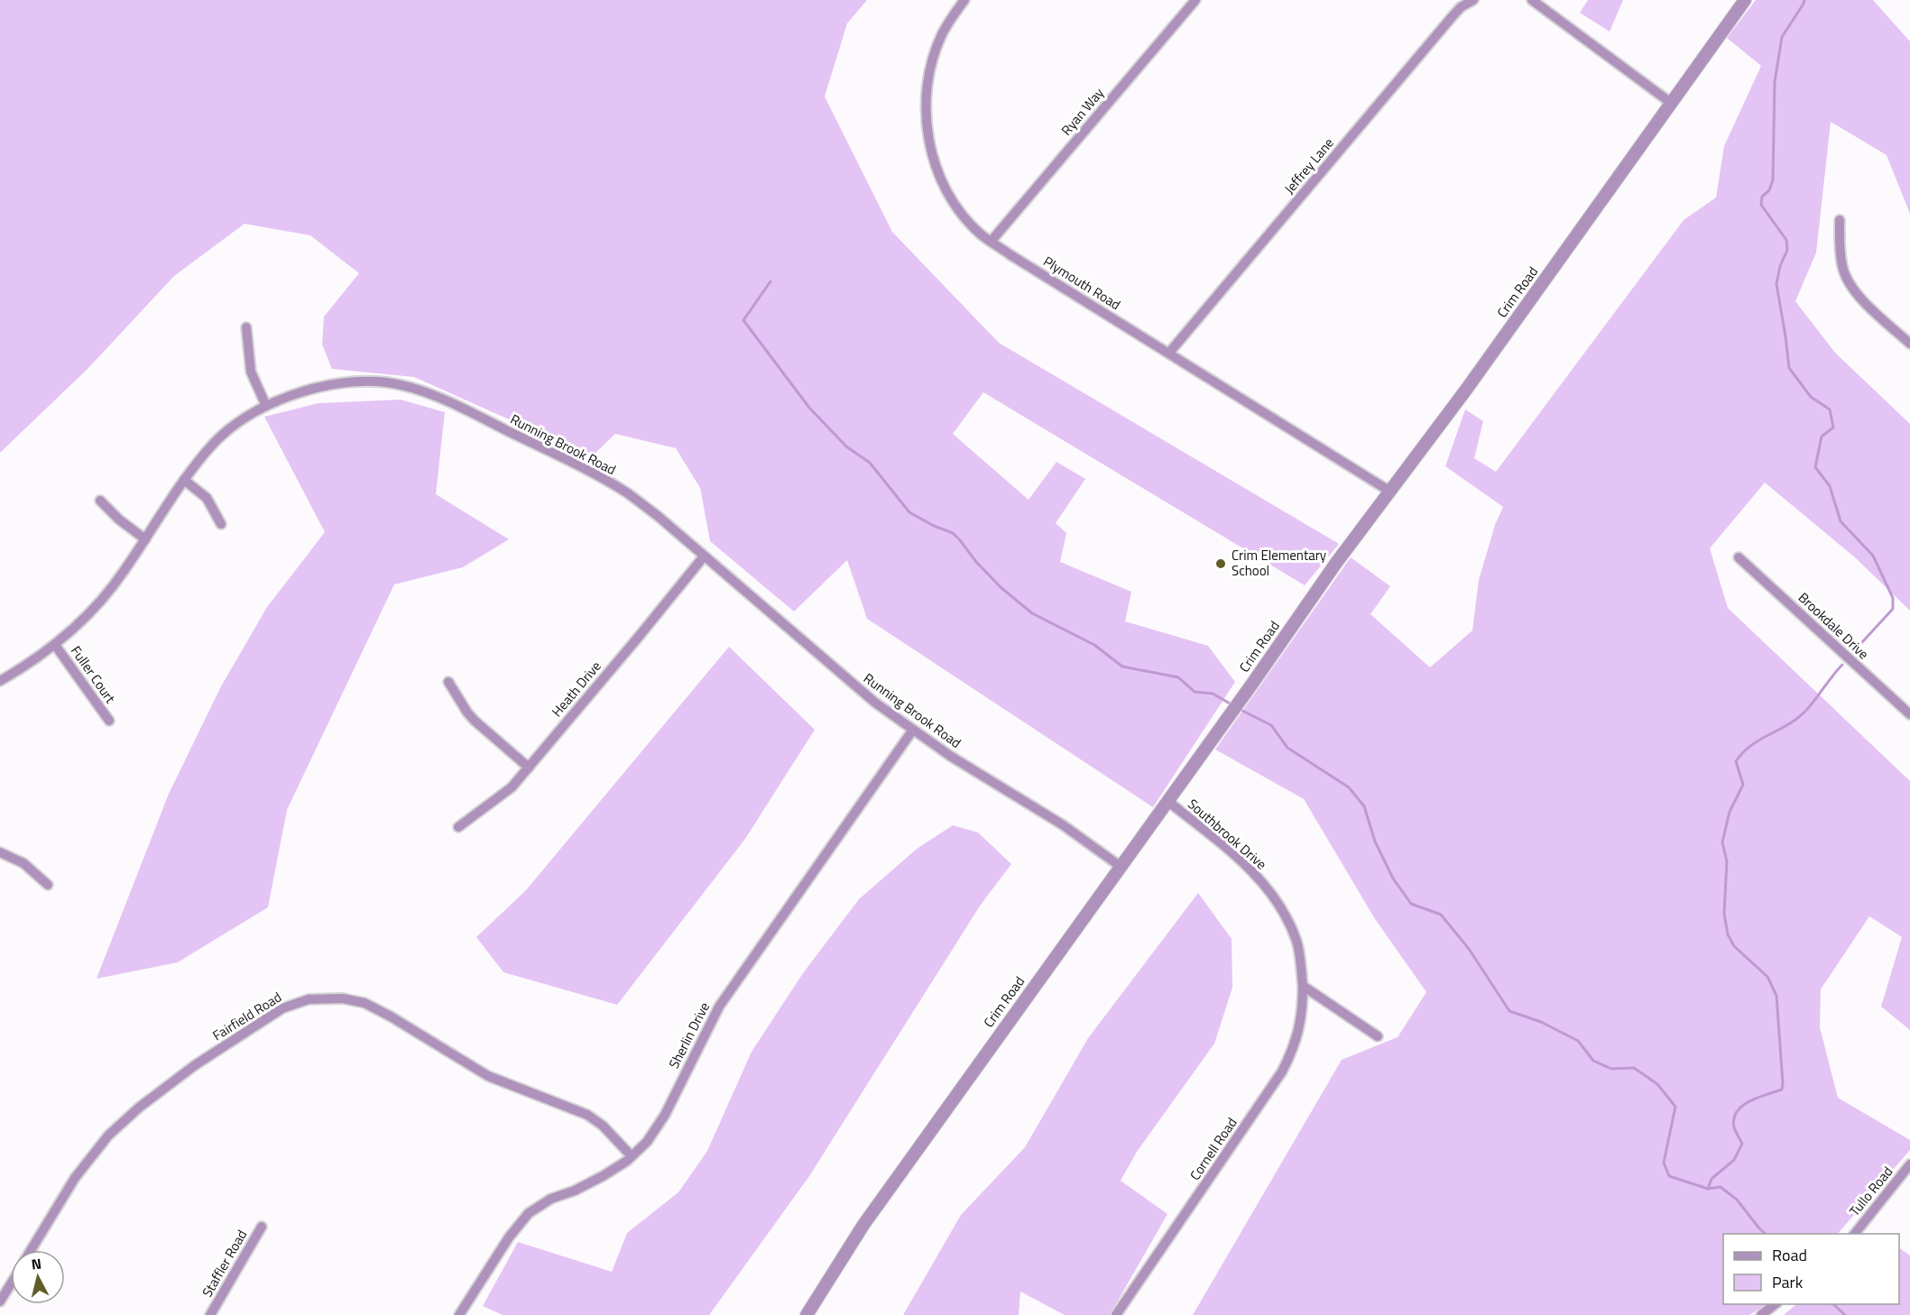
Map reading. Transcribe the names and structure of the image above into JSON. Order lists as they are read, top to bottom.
{
  "streets": {
    "street": [
      "Ryan Way",
      "Jeffrey Lane",
      "Plymouth Road",
      "Crim Road",
      "Running Brook Road",
      "Brookdale Drive",
      "Fuller Court",
      "Heath Drive",
      "Southbrook Drive",
      "Fairfield Road",
      "Sherlin Drive",
      "Cornell Road",
      "Tullo Road",
      "Staffler Road"
    ]
  },
  "crossings": [
    ["Ryan Way", "Plymouth Road"],
    ["Jeffrey Lane", "Plymouth Road"],
    ["Plymouth Road", "Crim Road"],
    ["Crim Road", "Running Brook Road"],
    ["Crim Road", "Southbrook Drive"],
    ["Running Brook Road", "Fuller Court"],
    ["Running Brook Road", "Heath Drive"],
    ["Running Brook Road", "Sherlin Drive"],
    ["Southbrook Drive", "Cornell Road"],
    ["Fairfield Road", "Sherlin Drive"]
  ],
  "places": ["Crim Elementary School"],
  "legend": ["Road", "Park"],
  "north": "top"
}
